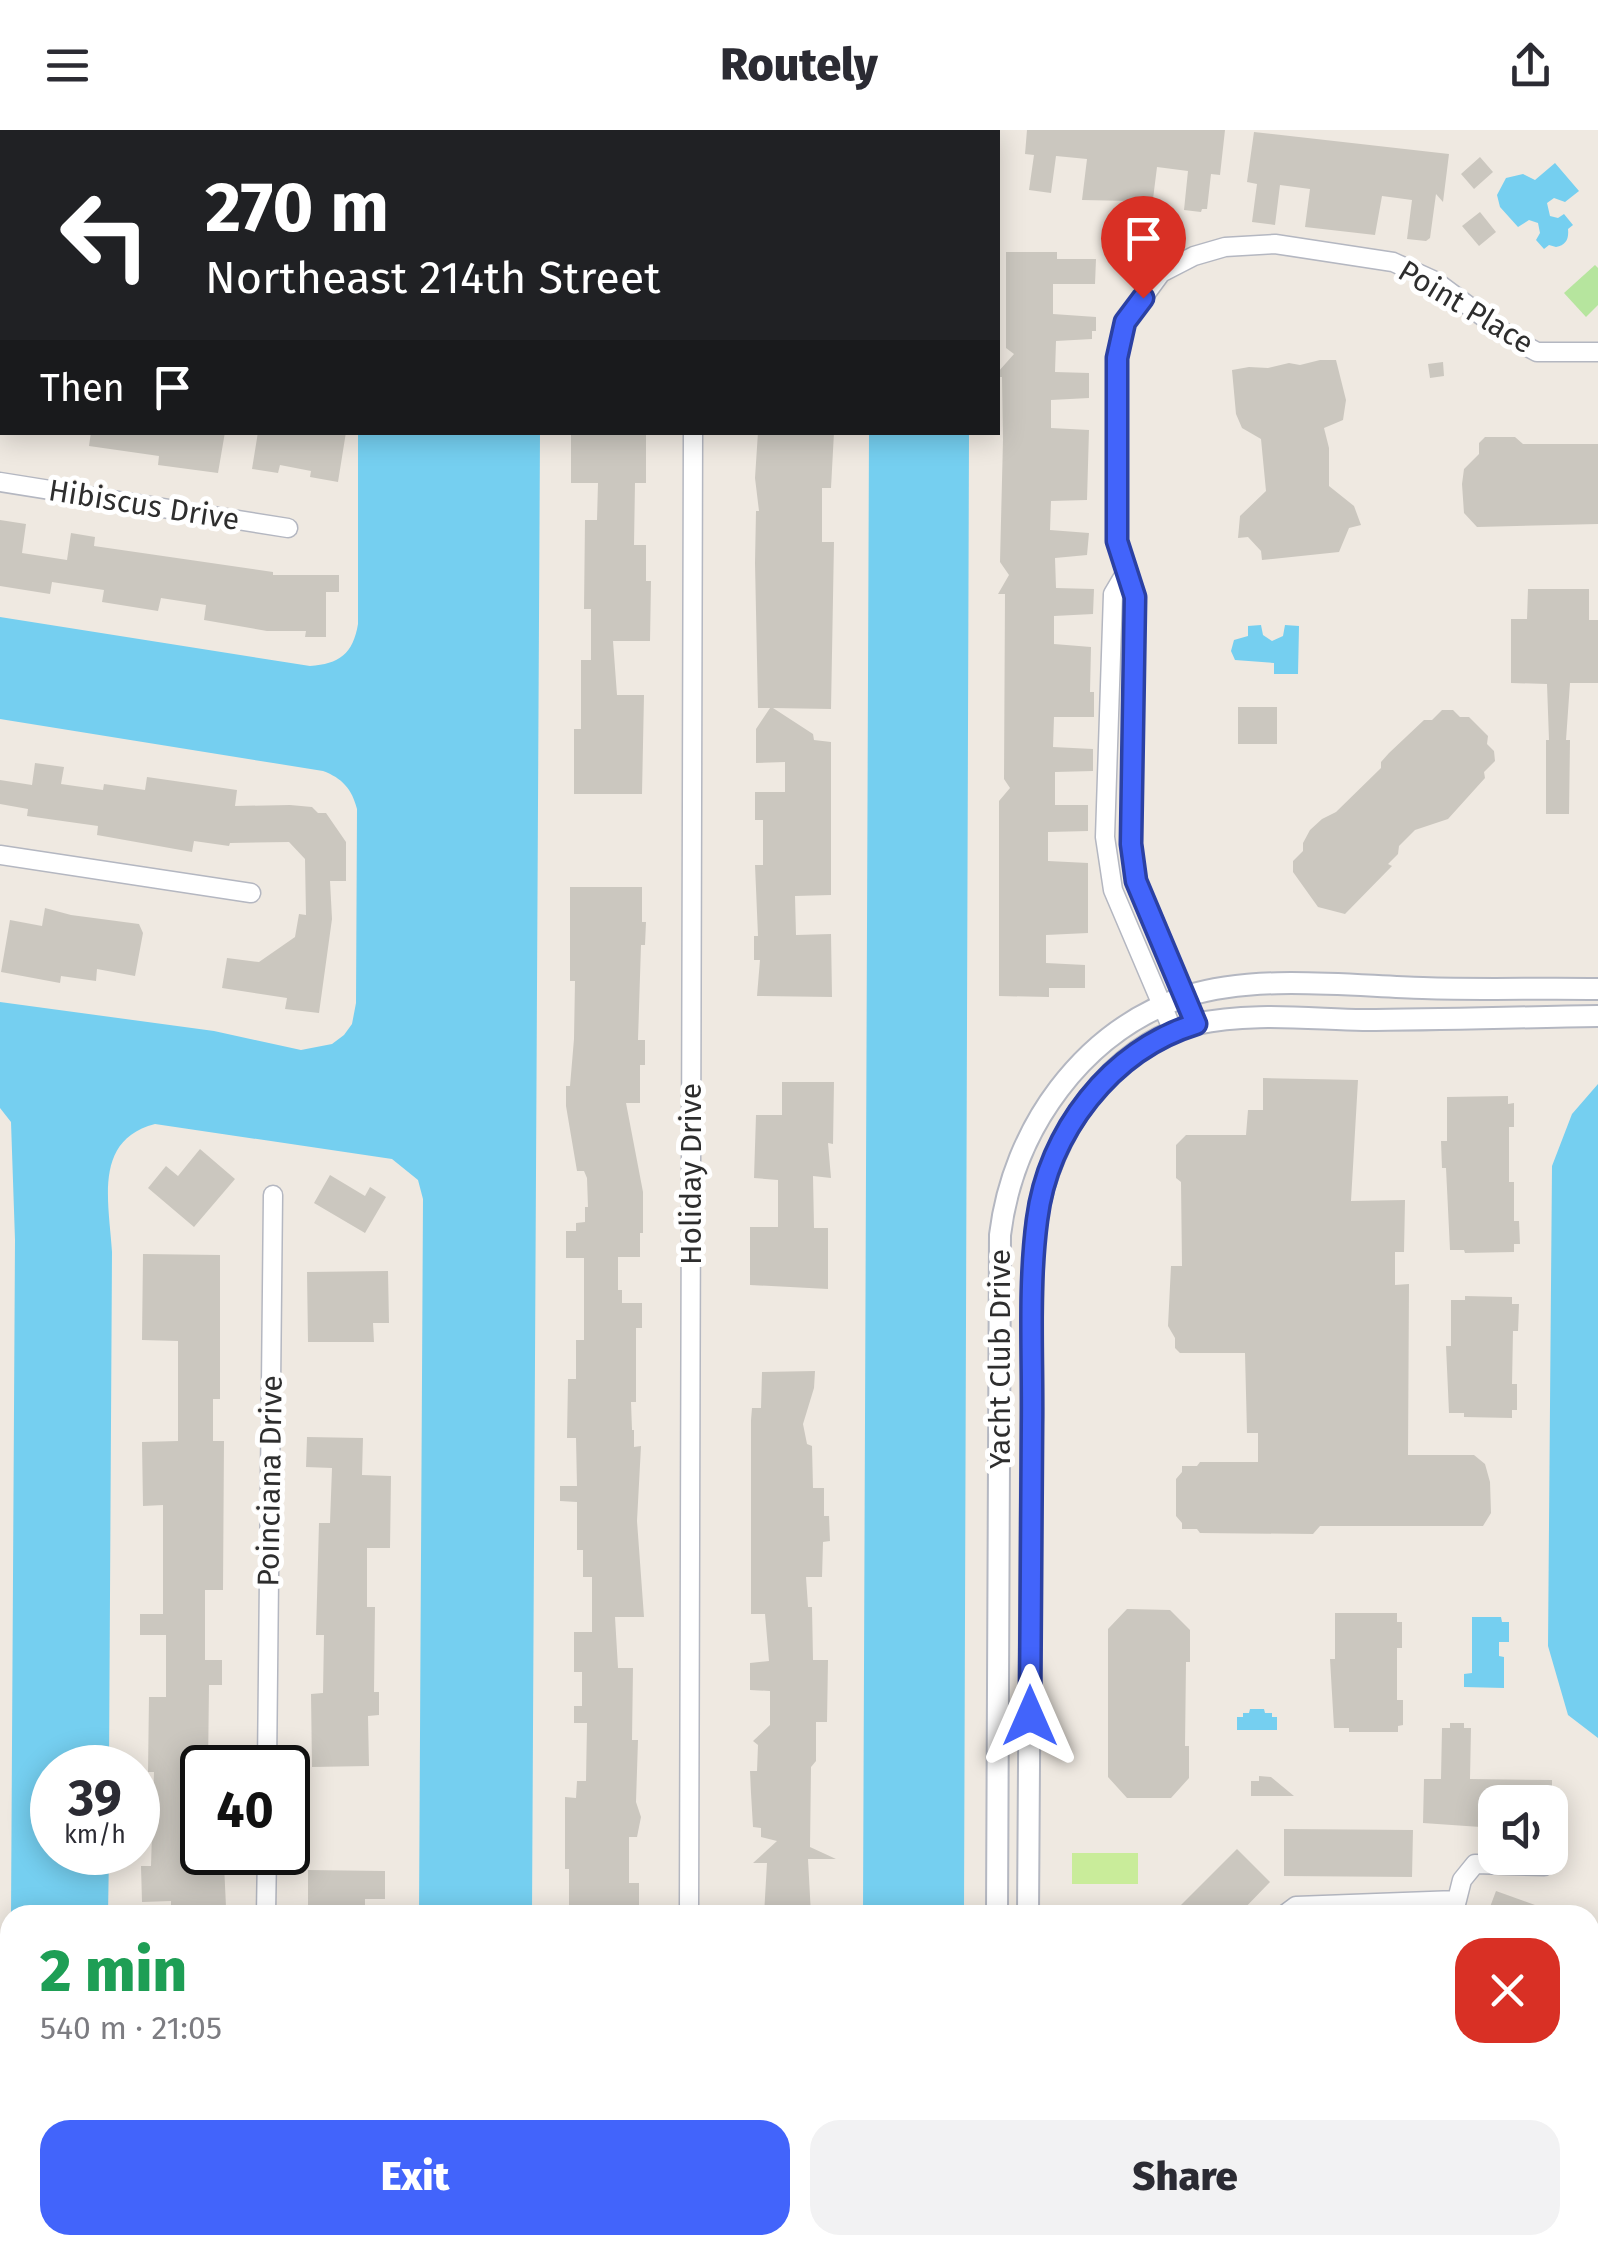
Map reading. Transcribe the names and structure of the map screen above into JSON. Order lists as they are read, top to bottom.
{
  "streets": {
    "street": [
      "Point Place",
      "Hibiscus Drive",
      "Holiday Drive",
      "Yacht Club Drive",
      "Poinciana Drive"
    ]
  },
  "page": {
    "header": "Routely",
    "turn": ["270 m", "Northeast 214th Street"],
    "then": "Then",
    "speed": "39 km/h",
    "limit": "40",
    "heading": ["2 min", "540 m · 21:05"],
    "buttons": ["Exit", "Share"]
  }
}
